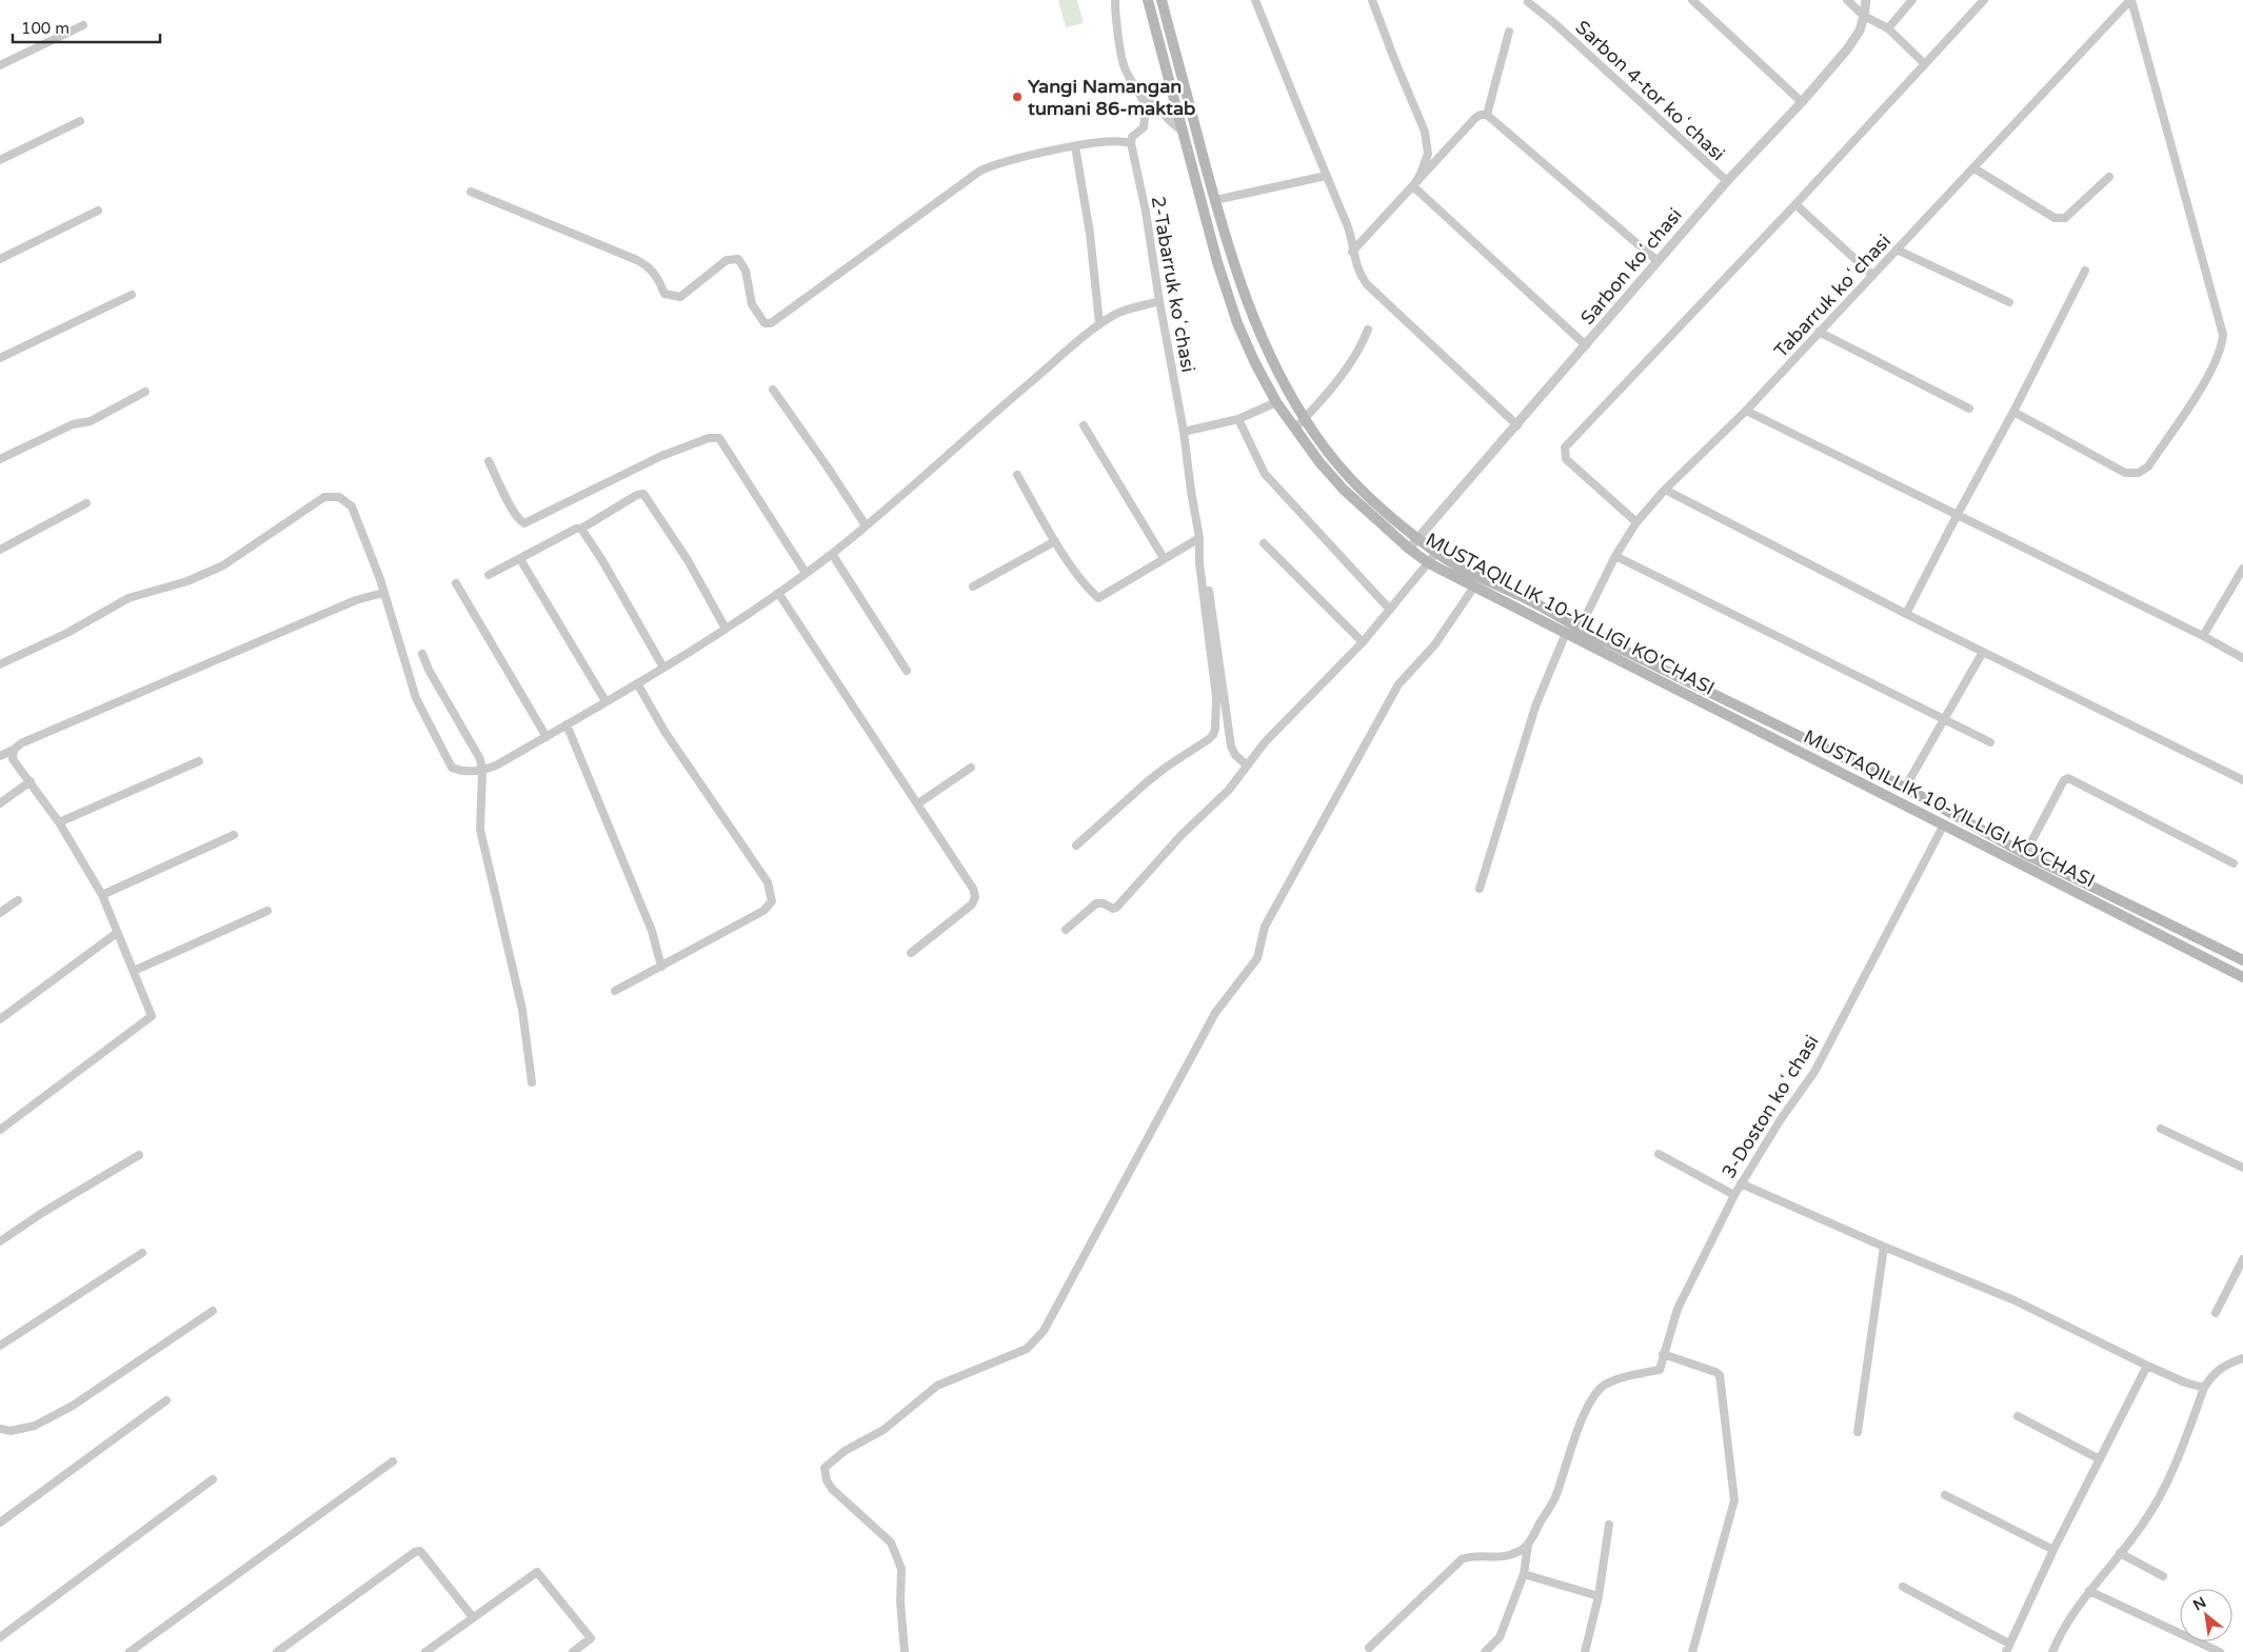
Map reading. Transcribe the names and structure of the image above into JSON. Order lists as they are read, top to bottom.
{
  "streets": {
    "main road": ["MUSTAQILLIK 10-YILLIGI KO'CHASI"],
    "street": [
      "Sarbon 4-tor koʻchasi",
      "Sarbon koʻchasi",
      "2-Tabarruk koʻchasi",
      "Tabarruk koʻchasi",
      "3-Doston koʻchasi"
    ]
  },
  "crossings": [
    ["Sarbon 4-tor koʻchasi", "Sarbon koʻchasi"],
    ["Sarbon koʻchasi", "MUSTAQILLIK 10-YILLIGI KO'CHASI"],
    ["Tabarruk koʻchasi", "MUSTAQILLIK 10-YILLIGI KO'CHASI"],
    ["MUSTAQILLIK 10-YILLIGI KO'CHASI", "3-Doston koʻchasi"]
  ],
  "places": ["Yangi Namangan tumani 86-maktab"],
  "scale_bar": "100 m",
  "north": "top left"
}
